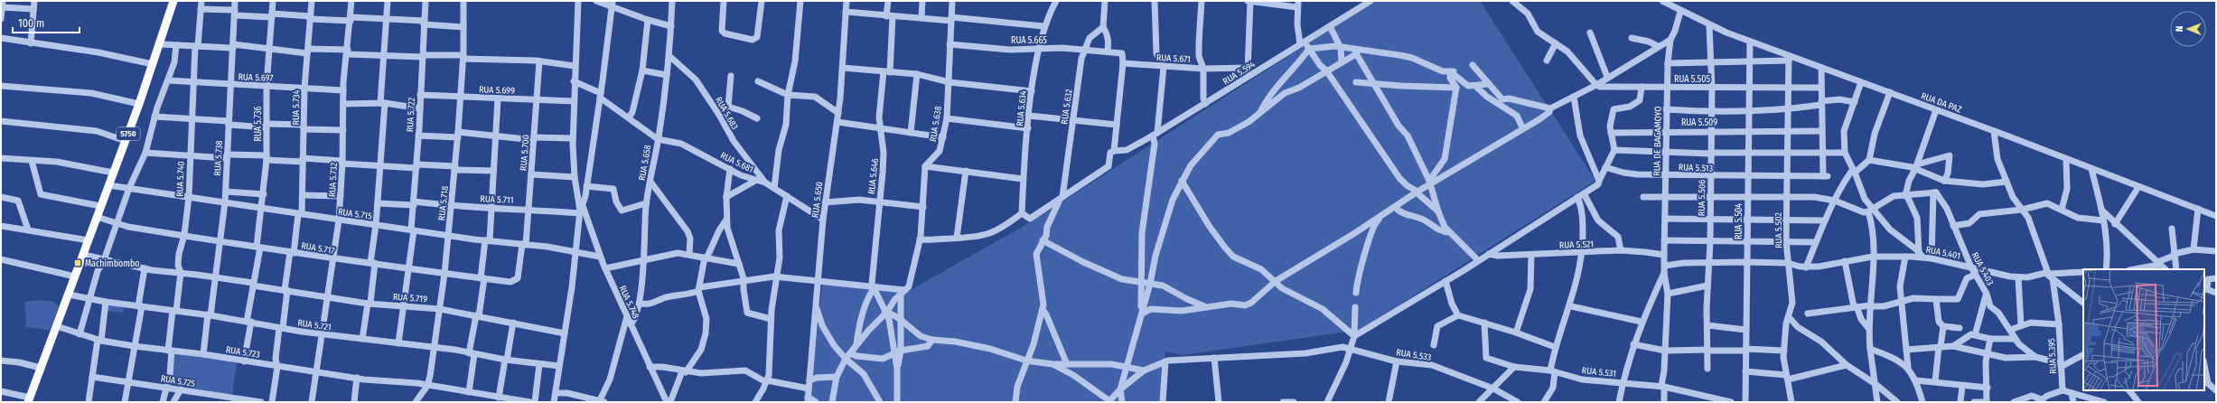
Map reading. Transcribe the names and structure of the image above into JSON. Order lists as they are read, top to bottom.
{
  "streets": {
    "main road": ["5750"],
    "street": [
      "RUA 5.665",
      "RUA 5.671",
      "RUA 5.594",
      "RUA 5.697",
      "RUA 5.505",
      "RUA 5.699",
      "RUA DA PAZ",
      "RUA 5.632",
      "RUA 5.734",
      "RUA 5.634",
      "RUA 5.683",
      "RUA 5.722",
      "RUA 5.509",
      "RUA 5.736",
      "RUA 5.638",
      "RUA DE BAGAMOYO",
      "RUA 5.700",
      "RUA 5.738",
      "RUA 5.681",
      "RUA 5.658",
      "RUA 5.513",
      "RUA 5.646",
      "RUA 5.740",
      "RUA 5.732",
      "RUA 5.506",
      "RUA 5.711",
      "RUA 5.650",
      "RUA 5.718",
      "RUA 5.715",
      "RUA 5.504",
      "RUA 5.502",
      "RUA 5.521",
      "RUA 5.717",
      "RUA 5.401",
      "RUA 5.403",
      "RUA 5.719",
      "RUA 5.748",
      "RUA 5.721",
      "RUA 5.723",
      "RUA 5.533",
      "RUA 5.395",
      "RUA 5.531",
      "RUA 5.725"
    ]
  },
  "crossings": [
    ["RUA 5.665", "RUA 5.632"],
    ["RUA 5.665", "RUA 5.634"],
    ["RUA 5.665", "RUA 5.638"],
    ["RUA 5.697", "RUA 5.734"],
    ["RUA 5.697", "RUA 5.736"],
    ["RUA 5.697", "RUA 5.738"],
    ["RUA 5.697", "RUA 5.740"],
    ["RUA 5.697", "RUA 5.732"],
    ["RUA 5.505", "RUA DE BAGAMOYO"],
    ["RUA 5.505", "RUA 5.506"],
    ["RUA 5.505", "RUA 5.504"],
    ["RUA 5.505", "RUA 5.502"],
    ["RUA 5.699", "RUA 5.722"],
    ["RUA 5.699", "RUA 5.700"],
    ["RUA 5.699", "RUA 5.718"],
    ["RUA 5.699", "RUA 5.748"],
    ["RUA DA PAZ", "RUA DE BAGAMOYO"],
    ["RUA DA PAZ", "RUA 5.506"],
    ["RUA DA PAZ", "RUA 5.504"],
    ["RUA DA PAZ", "RUA 5.502"],
    ["RUA DA PAZ", "RUA 5.395"],
    ["RUA 5.734", "RUA 5.715"],
    ["RUA 5.734", "RUA 5.717"],
    ["RUA 5.734", "RUA 5.719"],
    ["RUA 5.734", "RUA 5.721"],
    ["RUA 5.734", "RUA 5.723"],
    ["RUA 5.683", "RUA 5.681"],
    ["RUA 5.683", "RUA 5.658"],
    ["RUA 5.722", "RUA 5.711"],
    ["RUA 5.722", "RUA 5.715"],
    ["RUA 5.722", "RUA 5.717"],
    ["RUA 5.722", "RUA 5.719"],
    ["RUA 5.722", "RUA 5.721"],
    ["RUA 5.509", "RUA DE BAGAMOYO"],
    ["RUA 5.509", "RUA 5.506"],
    ["RUA 5.509", "RUA 5.504"],
    ["RUA 5.509", "RUA 5.502"],
    ["RUA 5.736", "RUA 5.715"],
    ["RUA 5.736", "RUA 5.717"],
    ["RUA 5.736", "RUA 5.719"],
    ["RUA 5.736", "RUA 5.721"],
    ["RUA 5.736", "RUA 5.723"],
    ["5750", "RUA 5.715"],
    ["5750", "RUA 5.717"],
    ["5750", "RUA 5.719"],
    ["5750", "RUA 5.721"],
    ["5750", "RUA 5.723"],
    ["RUA DE BAGAMOYO", "RUA 5.513"],
    ["RUA DE BAGAMOYO", "RUA 5.521"],
    ["RUA DE BAGAMOYO", "RUA 5.401"],
    ["RUA 5.700", "RUA 5.711"],
    ["RUA 5.700", "RUA 5.715"],
    ["RUA 5.700", "RUA 5.717"],
    ["RUA 5.738", "RUA 5.715"],
    ["RUA 5.738", "RUA 5.717"],
    ["RUA 5.738", "RUA 5.719"],
    ["RUA 5.738", "RUA 5.721"],
    ["RUA 5.738", "RUA 5.723"],
    ["RUA 5.681", "RUA 5.658"],
    ["RUA 5.681", "RUA 5.650"],
    ["RUA 5.658", "RUA 5.748"],
    ["RUA 5.513", "RUA 5.506"],
    ["RUA 5.513", "RUA 5.504"],
    ["RUA 5.513", "RUA 5.502"],
    ["RUA 5.740", "RUA 5.715"],
    ["RUA 5.740", "RUA 5.717"],
    ["RUA 5.740", "RUA 5.719"],
    ["RUA 5.740", "RUA 5.721"],
    ["RUA 5.740", "RUA 5.723"],
    ["RUA 5.740", "RUA 5.725"],
    ["RUA 5.732", "RUA 5.715"],
    ["RUA 5.732", "RUA 5.717"],
    ["RUA 5.732", "RUA 5.719"],
    ["RUA 5.732", "RUA 5.721"],
    ["RUA 5.732", "RUA 5.723"],
    ["RUA 5.506", "RUA 5.401"],
    ["RUA 5.711", "RUA 5.718"],
    ["RUA 5.711", "RUA 5.748"],
    ["RUA 5.718", "RUA 5.715"],
    ["RUA 5.718", "RUA 5.717"],
    ["RUA 5.718", "RUA 5.719"],
    ["RUA 5.718", "RUA 5.721"],
    ["RUA 5.718", "RUA 5.723"],
    ["RUA 5.715", "RUA 5.748"],
    ["RUA 5.504", "RUA 5.401"],
    ["RUA 5.502", "RUA 5.401"],
    ["RUA 5.401", "RUA 5.403"],
    ["RUA 5.401", "RUA 5.395"],
    ["RUA 5.403", "RUA 5.395"],
    ["RUA 5.719", "RUA 5.748"],
    ["RUA 5.748", "RUA 5.721"]
  ],
  "places": {
    "transit": ["Machimbombo"]
  },
  "scale_bar": "100 m",
  "north": "left"
}
